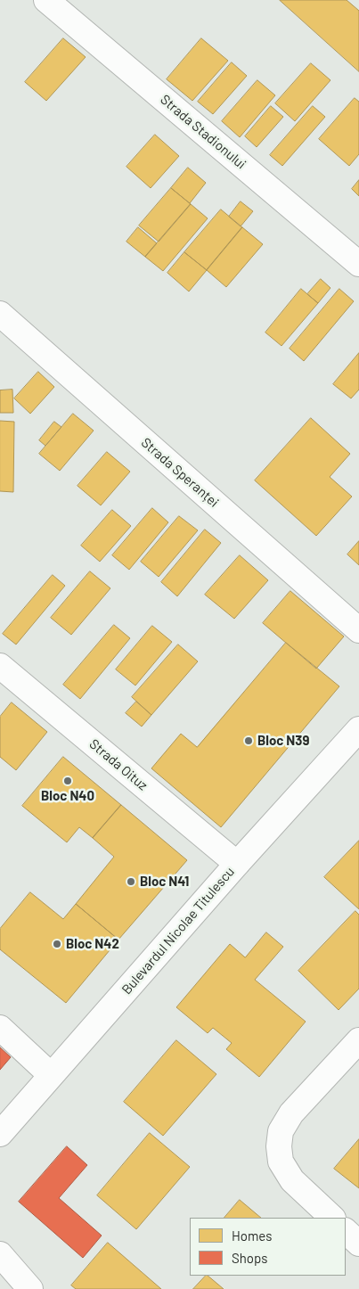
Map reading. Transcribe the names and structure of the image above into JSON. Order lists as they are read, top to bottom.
{
  "streets": {
    "street": [
      "Strada Stadionului",
      "Strada Speranței",
      "Strada Oituz",
      "Bulevardul Nicolae Titulescu"
    ]
  },
  "crossings": [
    ["Strada Oituz", "Bulevardul Nicolae Titulescu"]
  ],
  "places": [
    "Bloc N39",
    "Bloc N40",
    "Bloc N41",
    "Bloc N42"
  ],
  "legend": ["Homes", "Shops"]
}
